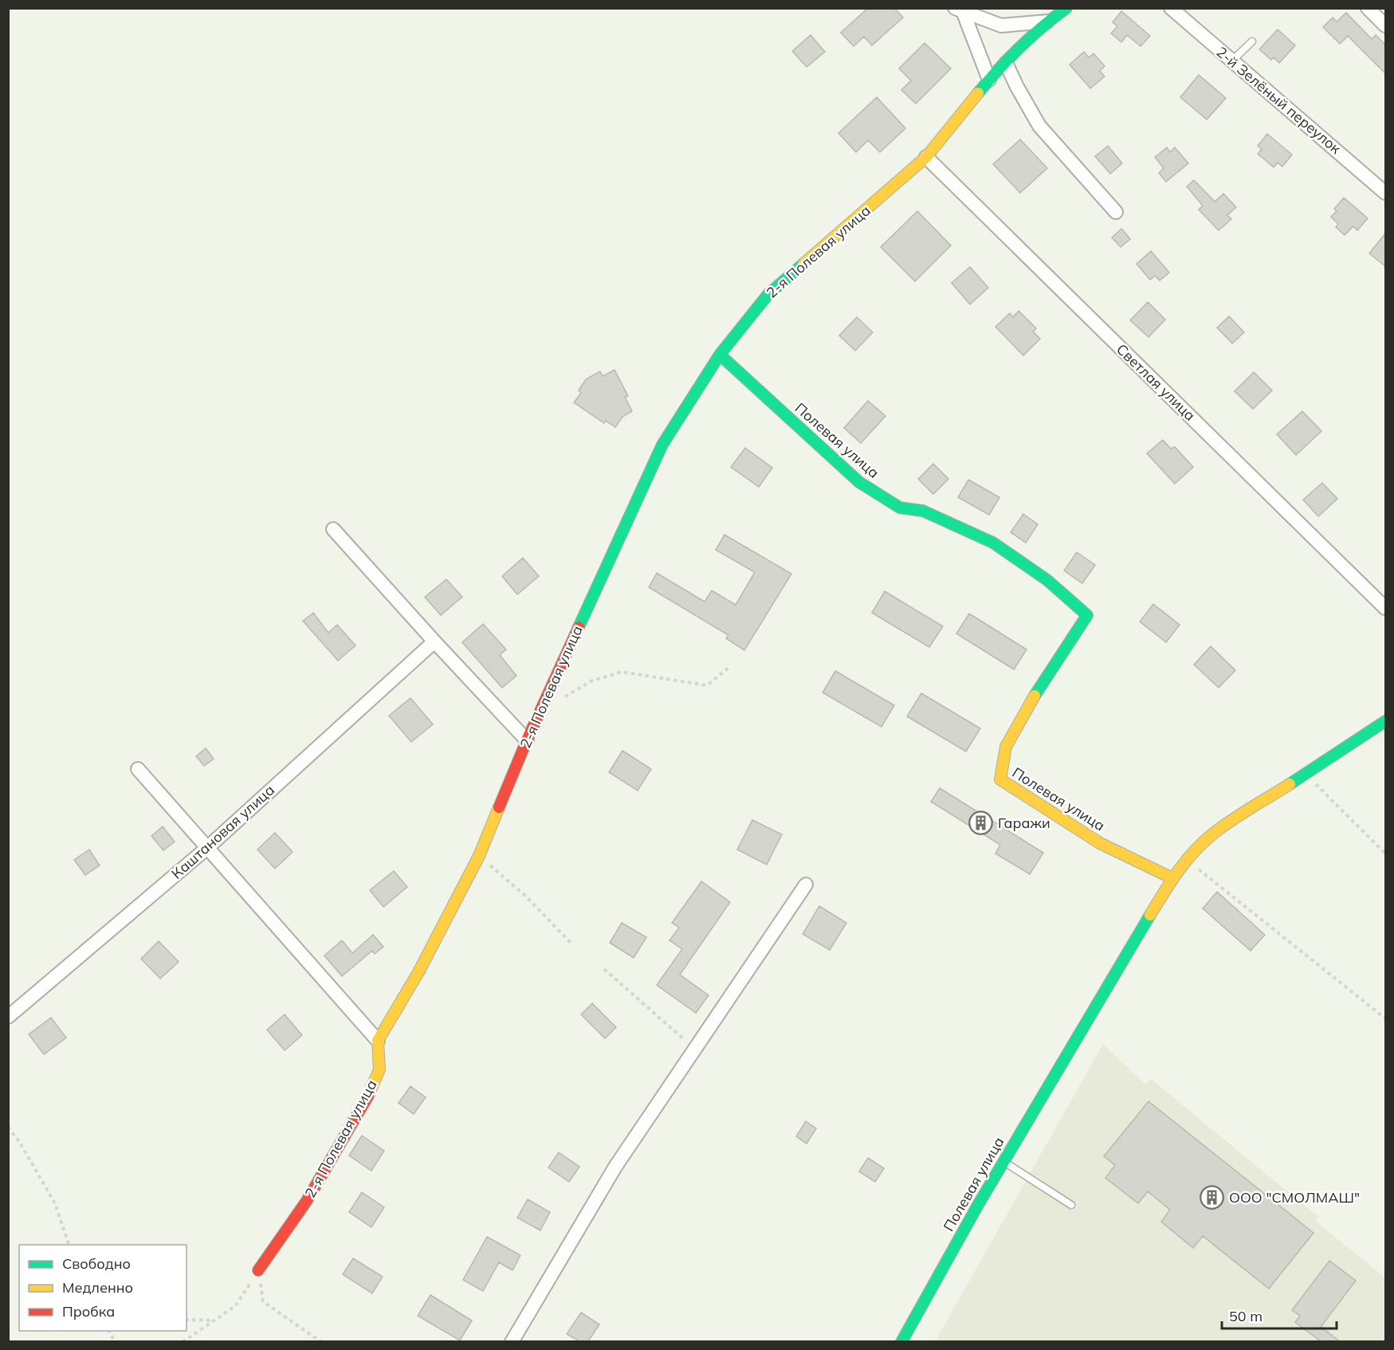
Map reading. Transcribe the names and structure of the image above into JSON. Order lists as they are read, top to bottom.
{
  "streets": {
    "street": [
      "2-й Зелёный переулок",
      "2-я Полевая улица",
      "Светлая улица",
      "Полевая улица",
      "Каштановая улица"
    ]
  },
  "crossings": [
    ["2-я Полевая улица", "Светлая улица"],
    ["2-я Полевая улица", "Полевая улица"]
  ],
  "places": {
    "building": ["Гаражи", "ООО \"СМОЛМАШ\""]
  },
  "legend": ["Свободно", "Медленно", "Пробка"],
  "scale_bar": "50 m"
}
